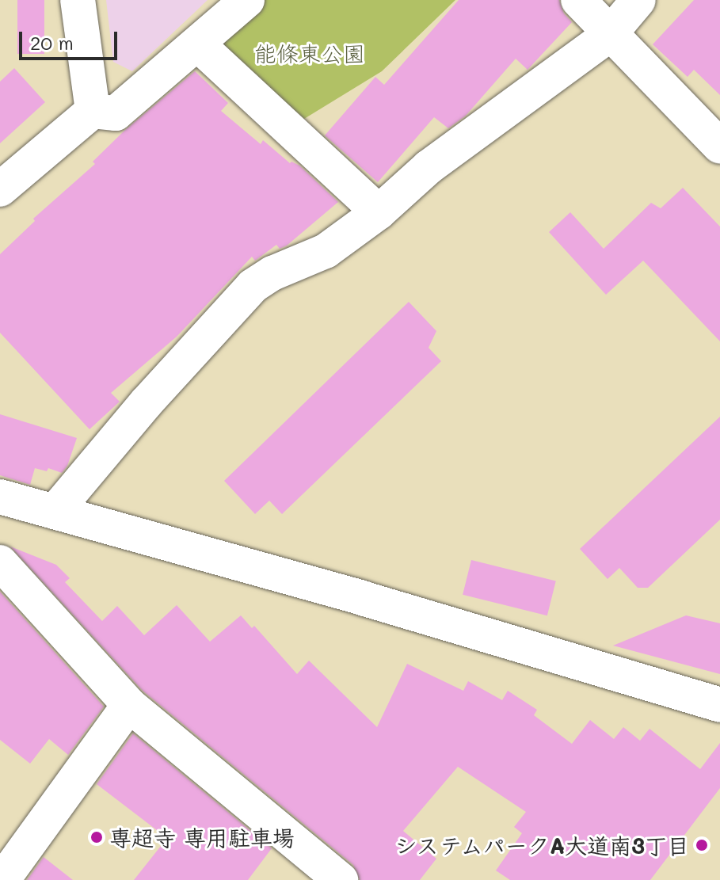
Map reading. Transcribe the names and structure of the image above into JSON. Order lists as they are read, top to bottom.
{
  "parks": ["能條東公園"],
  "places": ["専超寺 専用駐車場", "システムパークA大道南3丁目"],
  "scale_bar": "20 m"
}
